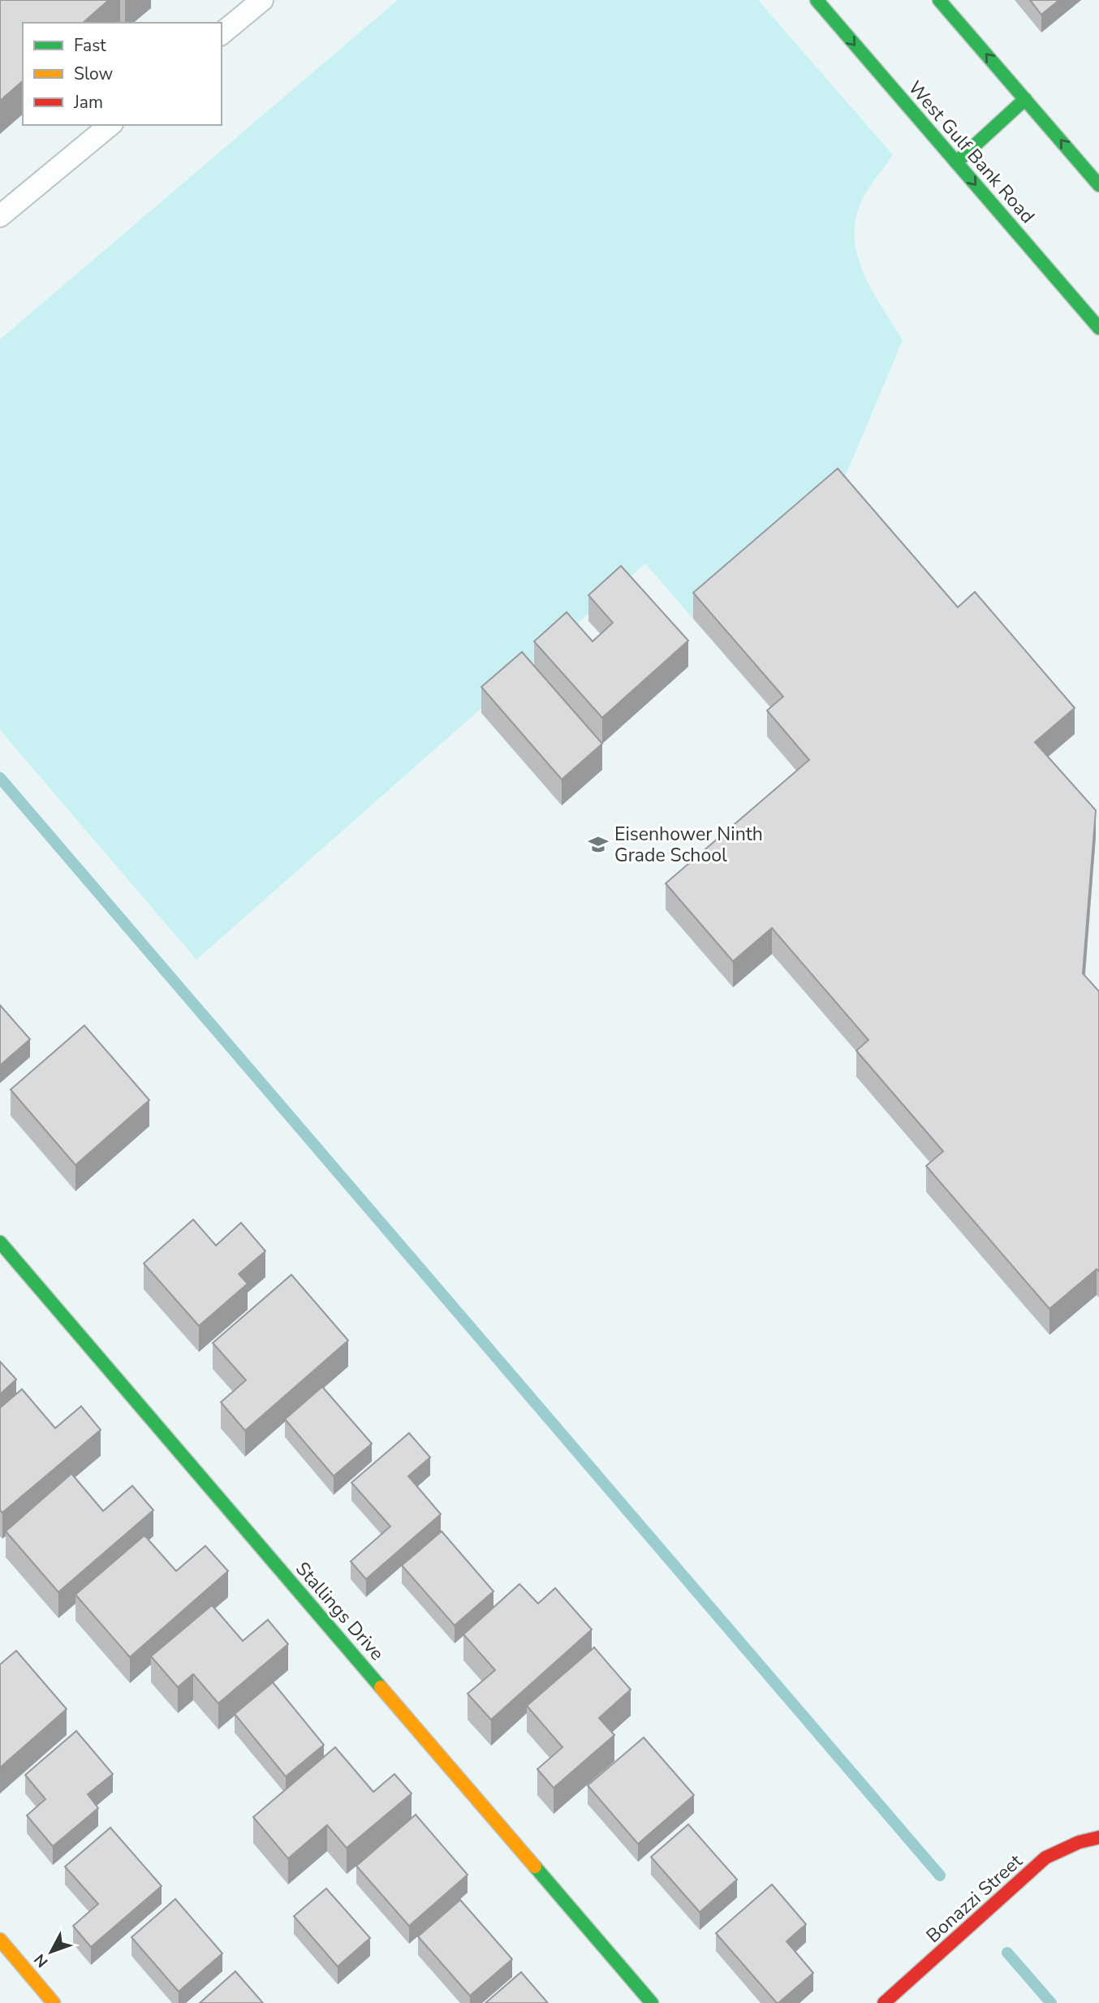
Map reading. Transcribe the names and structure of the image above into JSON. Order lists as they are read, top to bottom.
{
  "streets": {
    "street": ["West Gulf Bank Road", "Stallings Drive", "Bonazzi Street"]
  },
  "places": {
    "school or university": ["Eisenhower Ninth Grade School"]
  },
  "legend": ["Fast", "Slow", "Jam"],
  "north": "bottom left"
}
